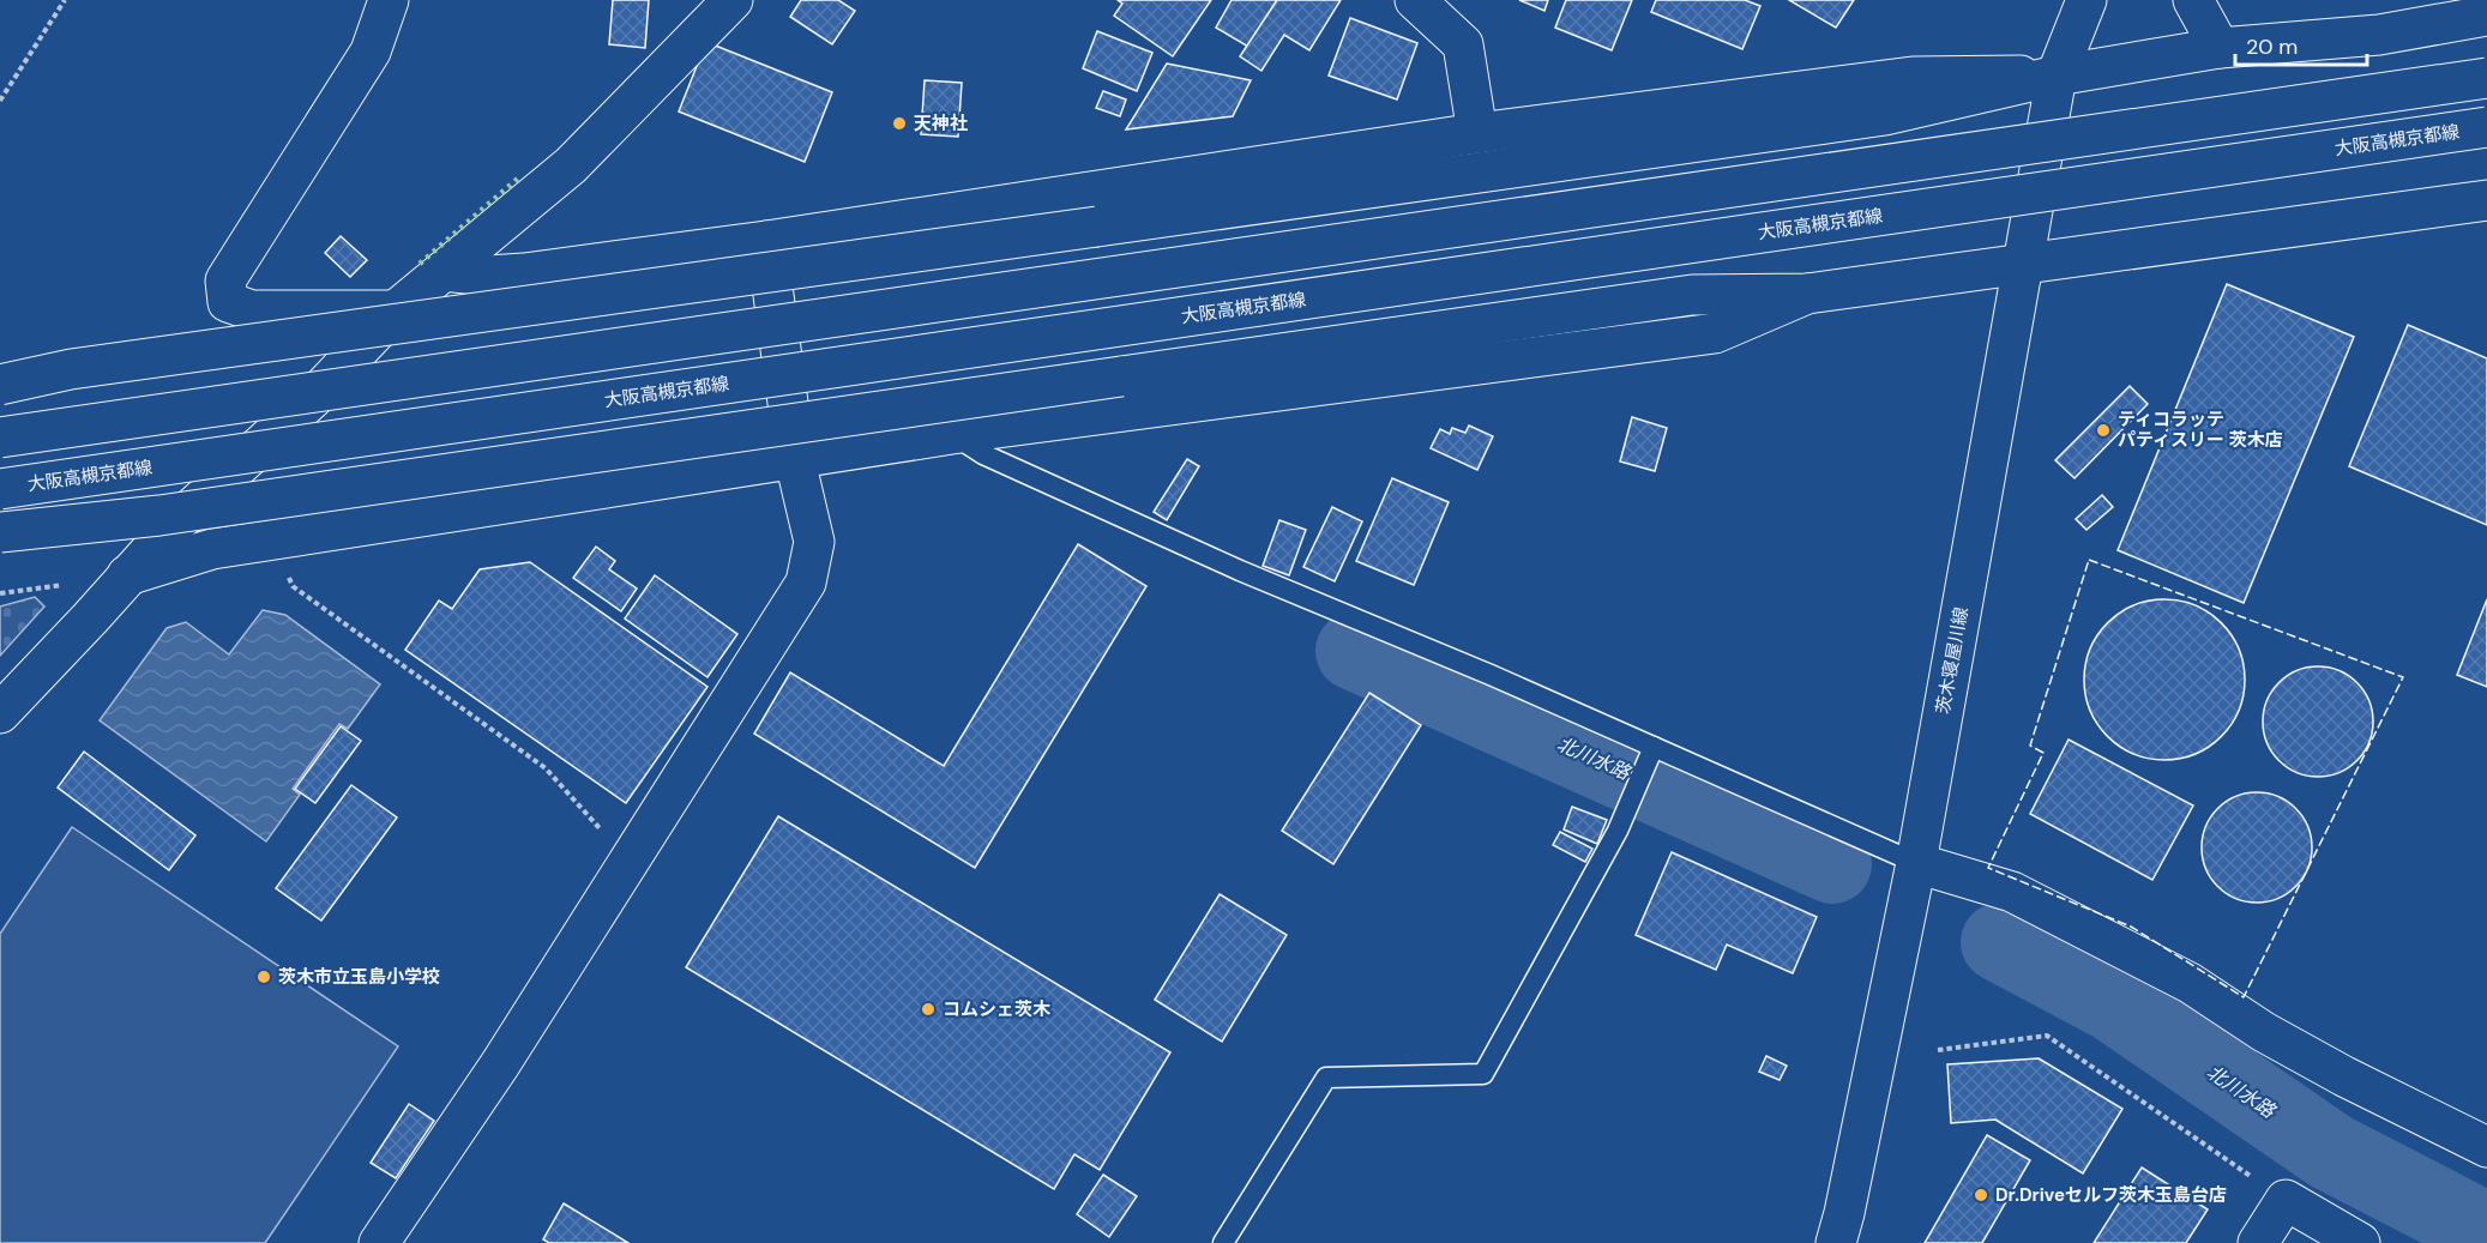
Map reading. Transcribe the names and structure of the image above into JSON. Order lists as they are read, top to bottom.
{
  "streets": {
    "main road": ["大阪高槻京都線", "茨木寝屋川線"]
  },
  "water": ["北川水路"],
  "places": [
    "天神社",
    "ティコラッテ パティスリー 茨木店",
    "茨木市立玉島小学校",
    "コムシェ茨木",
    "Dr.Driveセルフ茨木玉島台店"
  ],
  "scale_bar": "20 m"
}
